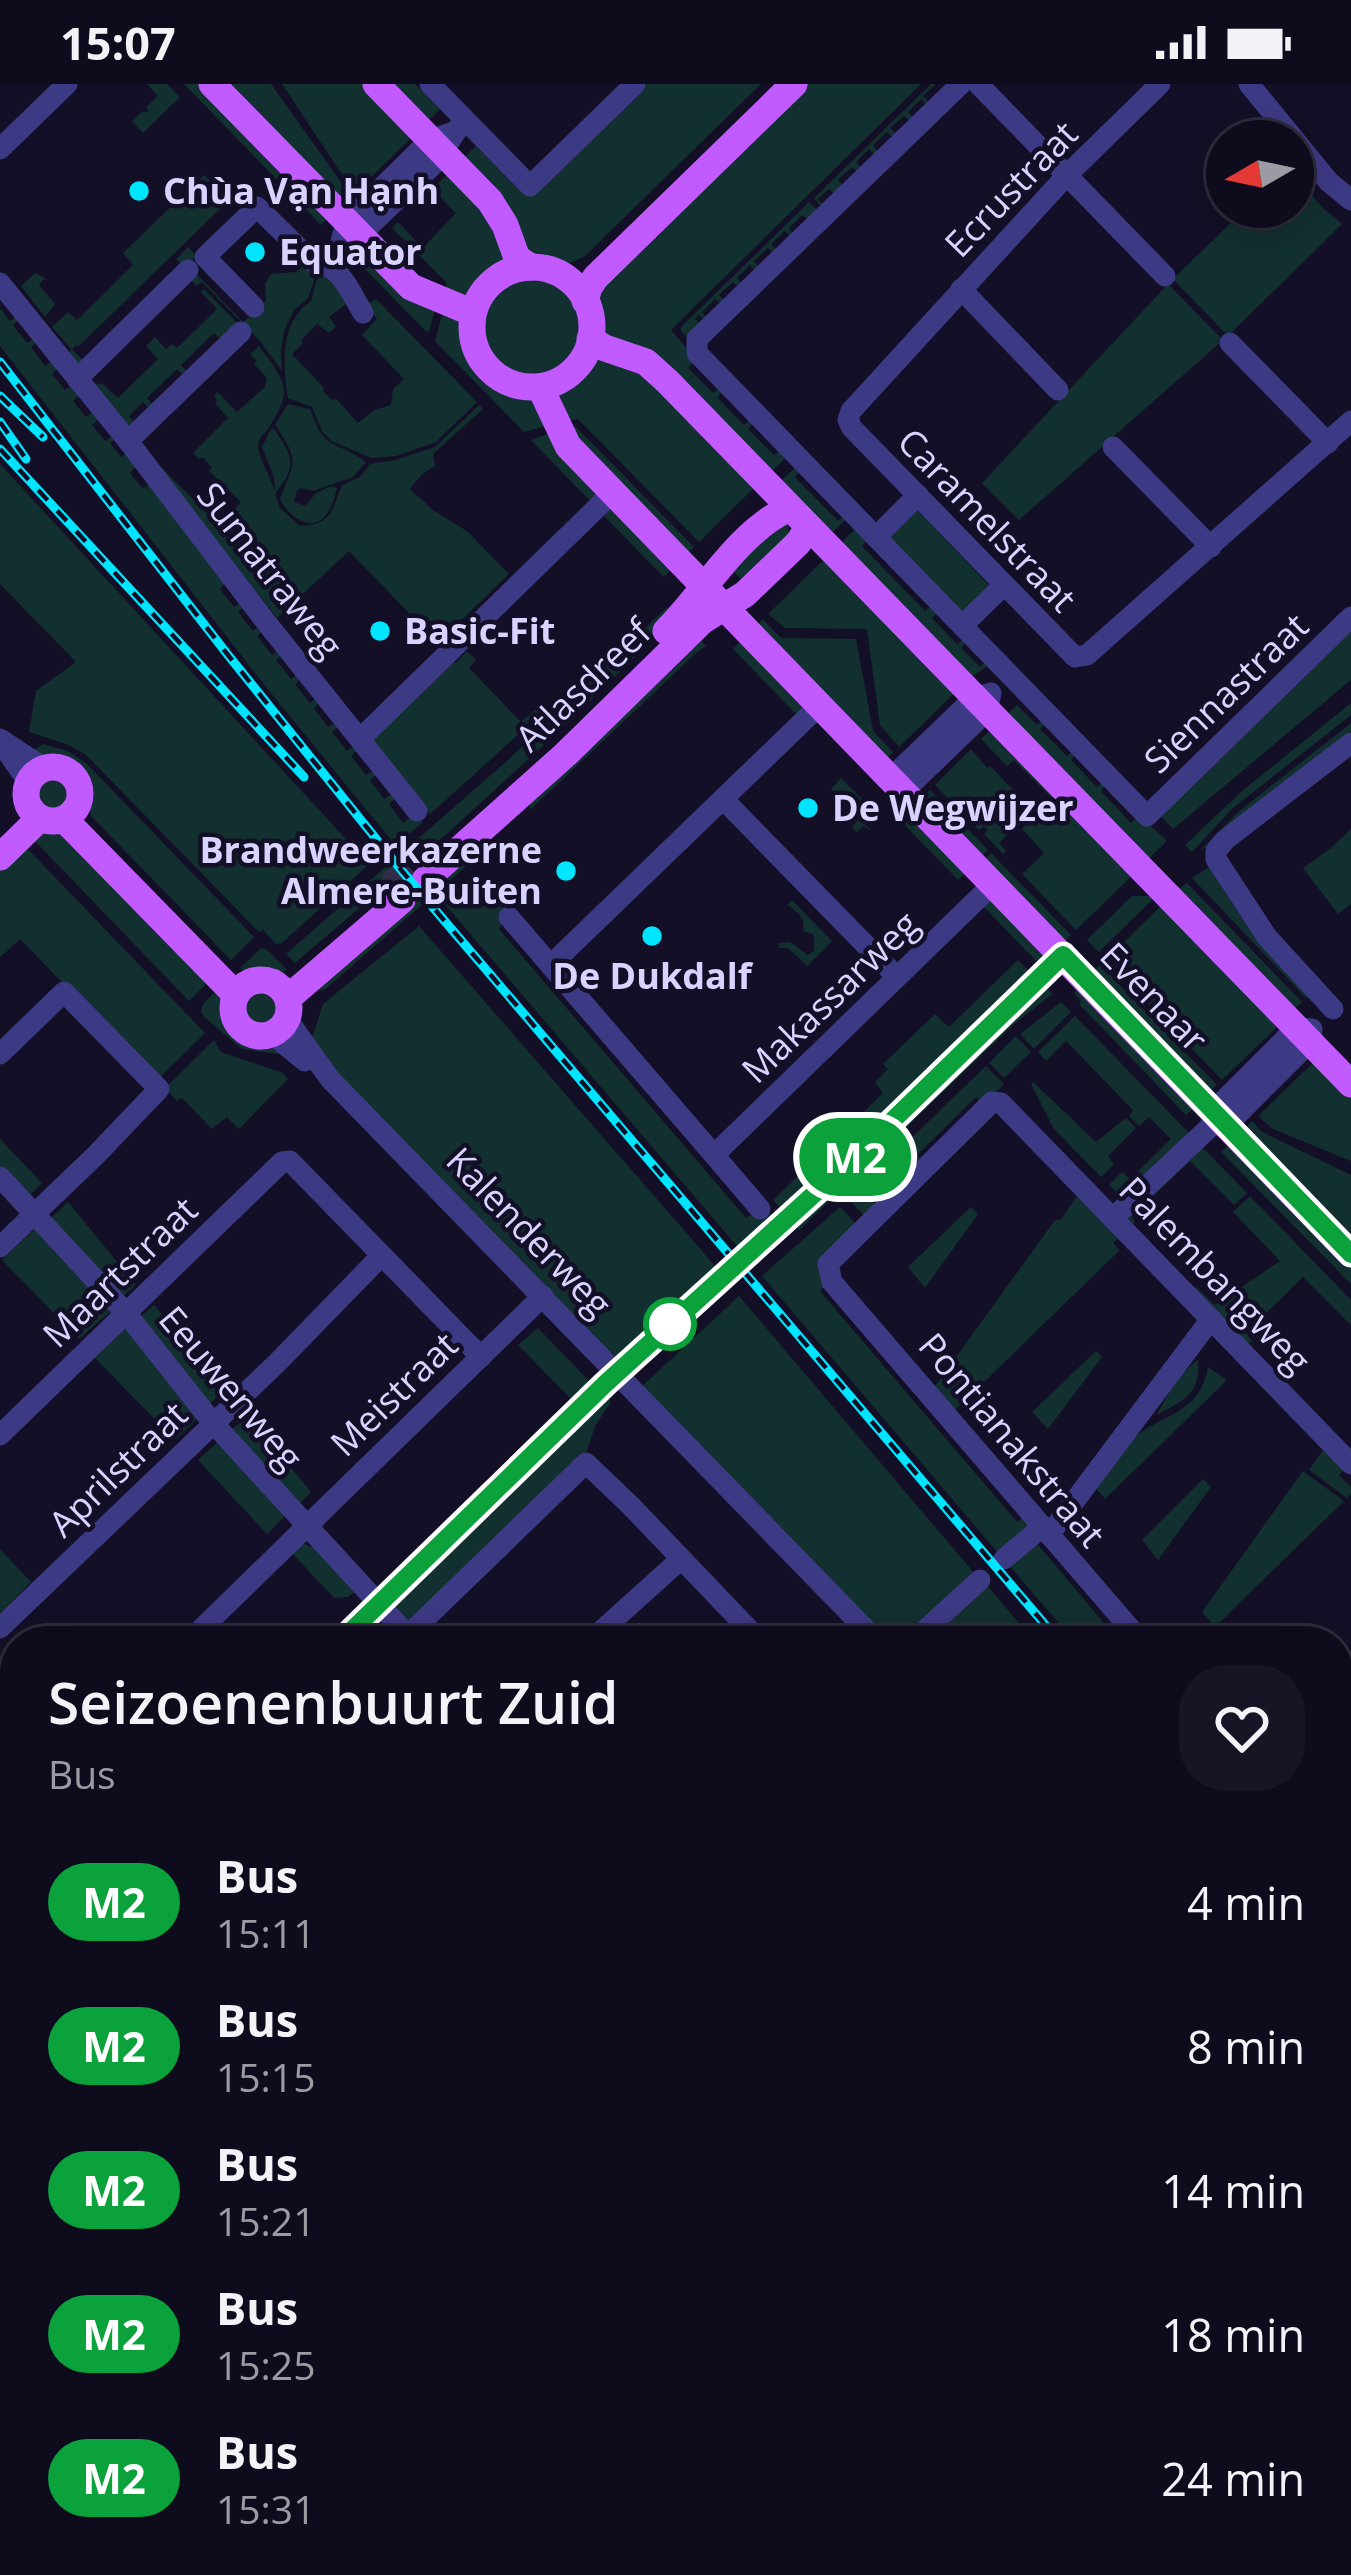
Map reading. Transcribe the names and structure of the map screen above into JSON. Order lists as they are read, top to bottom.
{
  "streets": {
    "main road": ["Atlasdreef", "Evenaar", "Kalenderweg"],
    "street": [
      "Ecrustraat",
      "Caramelstraat",
      "Sumatraweg",
      "Siennastraat",
      "Makassarweg",
      "Maartstraat",
      "Palembangweg",
      "Eeuwenweg",
      "Meistraat",
      "Pontianakstraat",
      "Aprilstraat"
    ]
  },
  "crossings": [
    ["Ecrustraat", "Caramelstraat"],
    ["Atlasdreef", "Evenaar"],
    ["Makassarweg", "Evenaar"],
    ["Kalenderweg", "Meistraat"],
    ["Maartstraat", "Eeuwenweg"],
    ["Maartstraat", "Aprilstraat"],
    ["Palembangweg", "Pontianakstraat"],
    ["Eeuwenweg", "Meistraat"],
    ["Eeuwenweg", "Aprilstraat"]
  ],
  "places": [
    "Chùa Vạn Hạnh",
    "Equator",
    "Basic-Fit",
    "De Wegwijzer",
    "Brandweerkazerne Almere-Buiten",
    "De Dukdalf"
  ],
  "lines": ["bus line M2"],
  "north": "left",
  "page": {
    "status": "15:07",
    "on_map": "M2",
    "heading": ["Seizoenenbuurt Zuid", "Bus"],
    "list": [
      {
        "mark": "M2",
        "name": "Bus",
        "note": "15:11",
        "value": "4 min"
      },
      {
        "mark": "M2",
        "name": "Bus",
        "note": "15:15",
        "value": "8 min"
      },
      {
        "mark": "M2",
        "name": "Bus",
        "note": "15:21",
        "value": "14 min"
      },
      {
        "mark": "M2",
        "name": "Bus",
        "note": "15:25",
        "value": "18 min"
      },
      {
        "mark": "M2",
        "name": "Bus",
        "note": "15:31",
        "value": "24 min"
      }
    ]
  }
}
